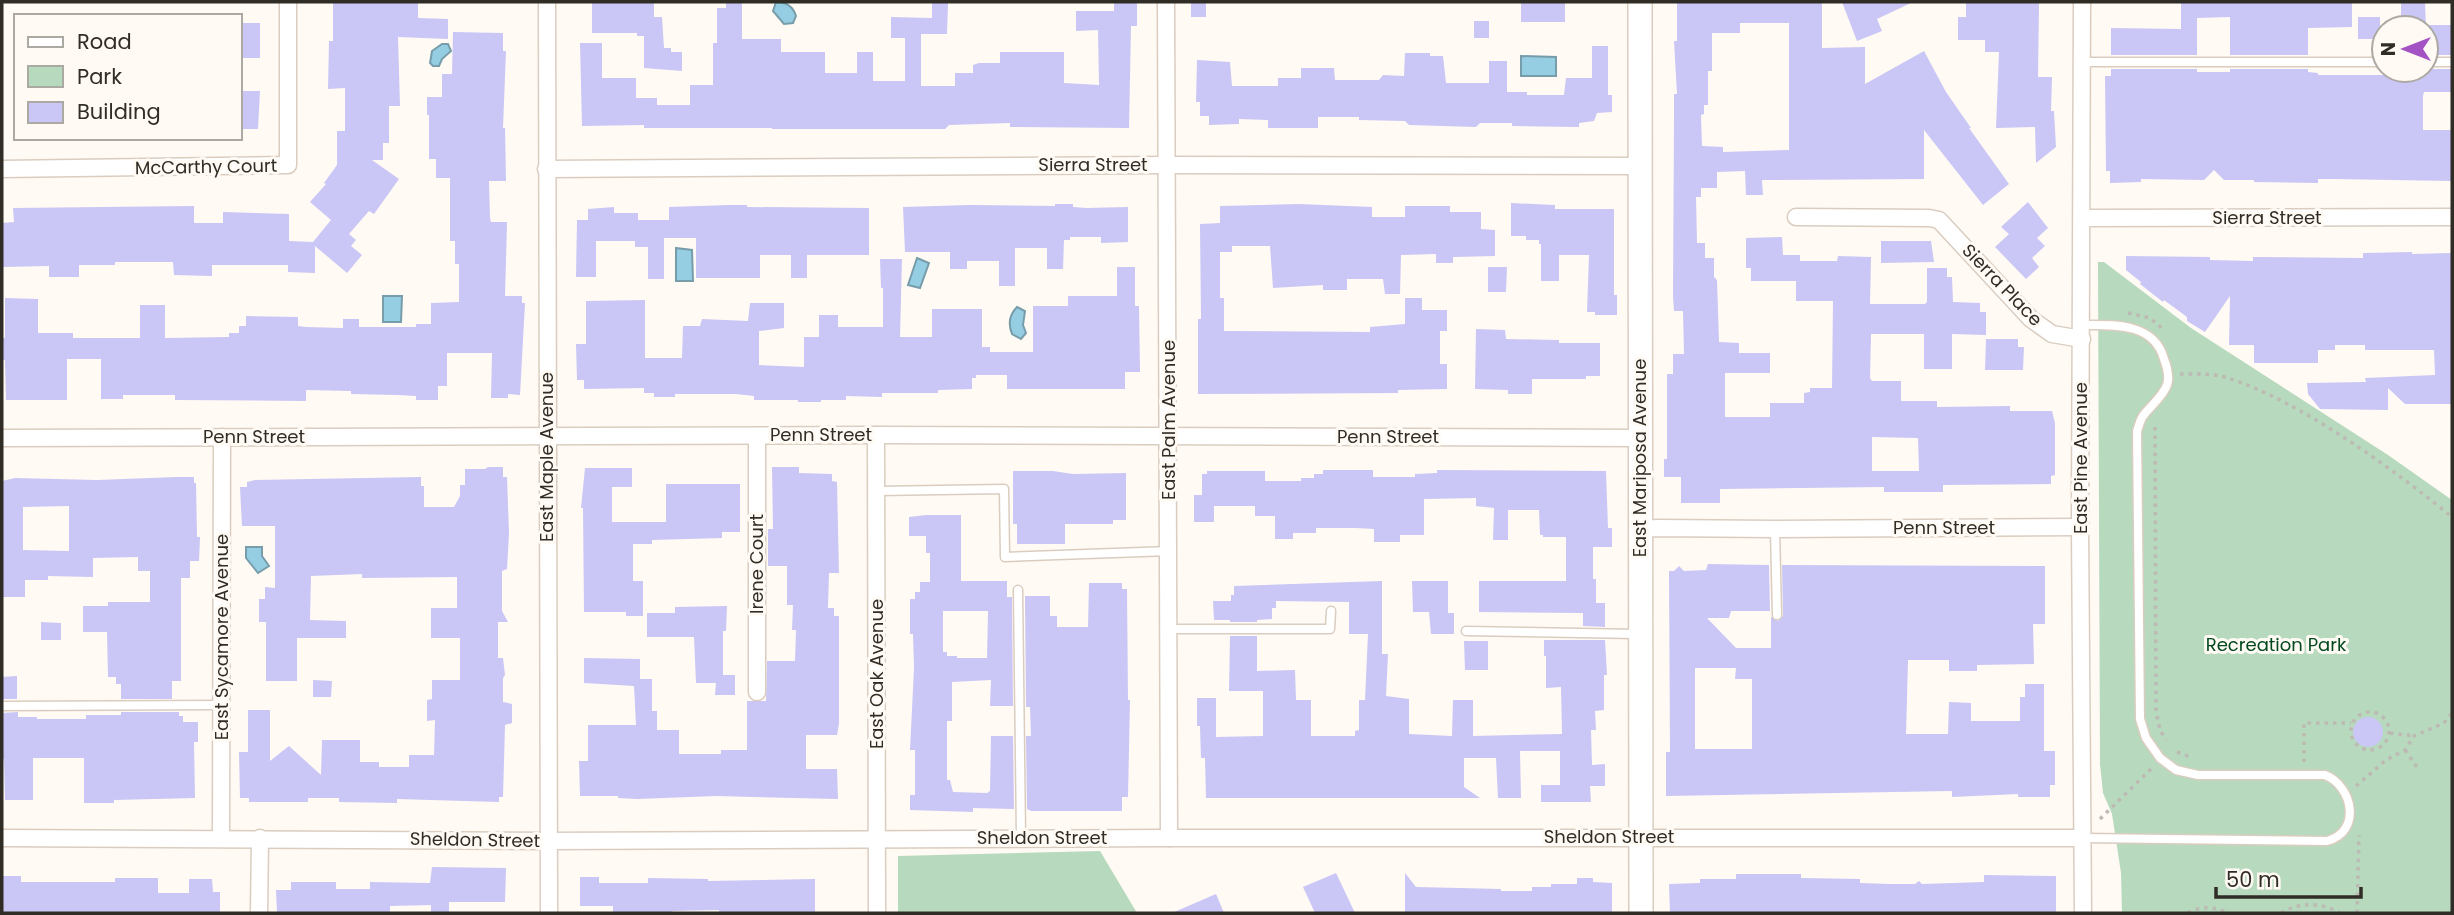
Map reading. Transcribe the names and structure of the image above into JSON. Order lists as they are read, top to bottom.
{
  "streets": {
    "street": [
      "Sierra Street",
      "McCarthy Court",
      "Sierra Place",
      "East Palm Avenue",
      "Penn Street",
      "East Maple Avenue",
      "East Mariposa Avenue",
      "East Pine Avenue",
      "Irene Court",
      "East Sycamore Avenue",
      "East Oak Avenue",
      "Sheldon Street"
    ]
  },
  "crossings": [
    ["Sierra Street", "East Palm Avenue"],
    ["Sierra Street", "East Maple Avenue"],
    ["Sierra Street", "East Mariposa Avenue"],
    ["Sierra Street", "East Pine Avenue"],
    ["Sierra Place", "East Pine Avenue"],
    ["East Palm Avenue", "Penn Street"],
    ["East Palm Avenue", "Sheldon Street"],
    ["Penn Street", "East Maple Avenue"],
    ["Penn Street", "East Mariposa Avenue"],
    ["Penn Street", "East Pine Avenue"],
    ["Penn Street", "Irene Court"],
    ["Penn Street", "East Sycamore Avenue"],
    ["Penn Street", "East Oak Avenue"],
    ["East Maple Avenue", "Sheldon Street"],
    ["East Mariposa Avenue", "Sheldon Street"],
    ["East Pine Avenue", "Sheldon Street"],
    ["East Sycamore Avenue", "Sheldon Street"],
    ["East Oak Avenue", "Sheldon Street"]
  ],
  "parks": ["Recreation Park"],
  "legend": ["Road", "Park", "Building"],
  "scale_bar": "50 m",
  "north": "left"
}
